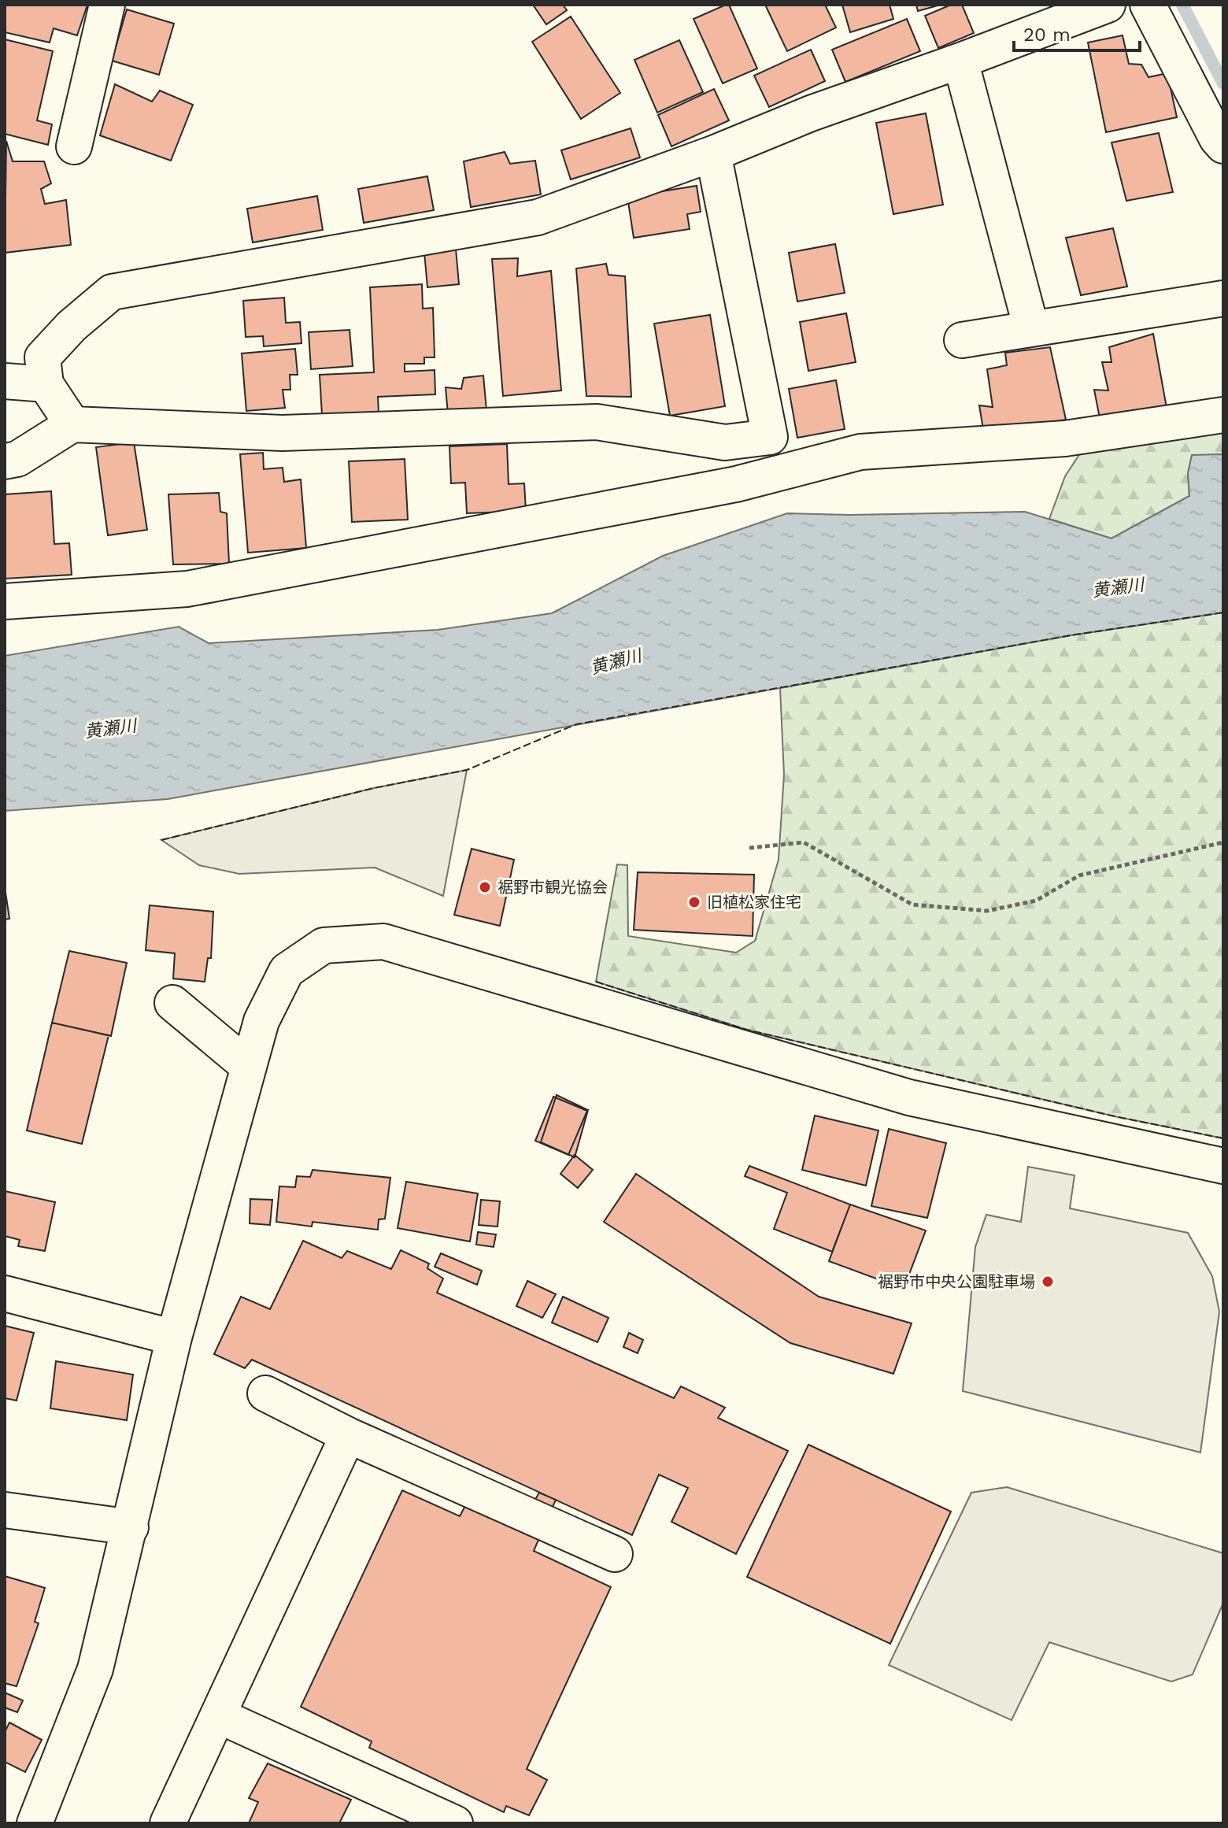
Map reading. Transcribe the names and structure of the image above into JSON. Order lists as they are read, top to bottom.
{
  "water": ["黄瀬川"],
  "places": ["裾野市観光協会", "旧植松家住宅", "裾野市中央公園駐車場"],
  "scale_bar": "20 m"
}
